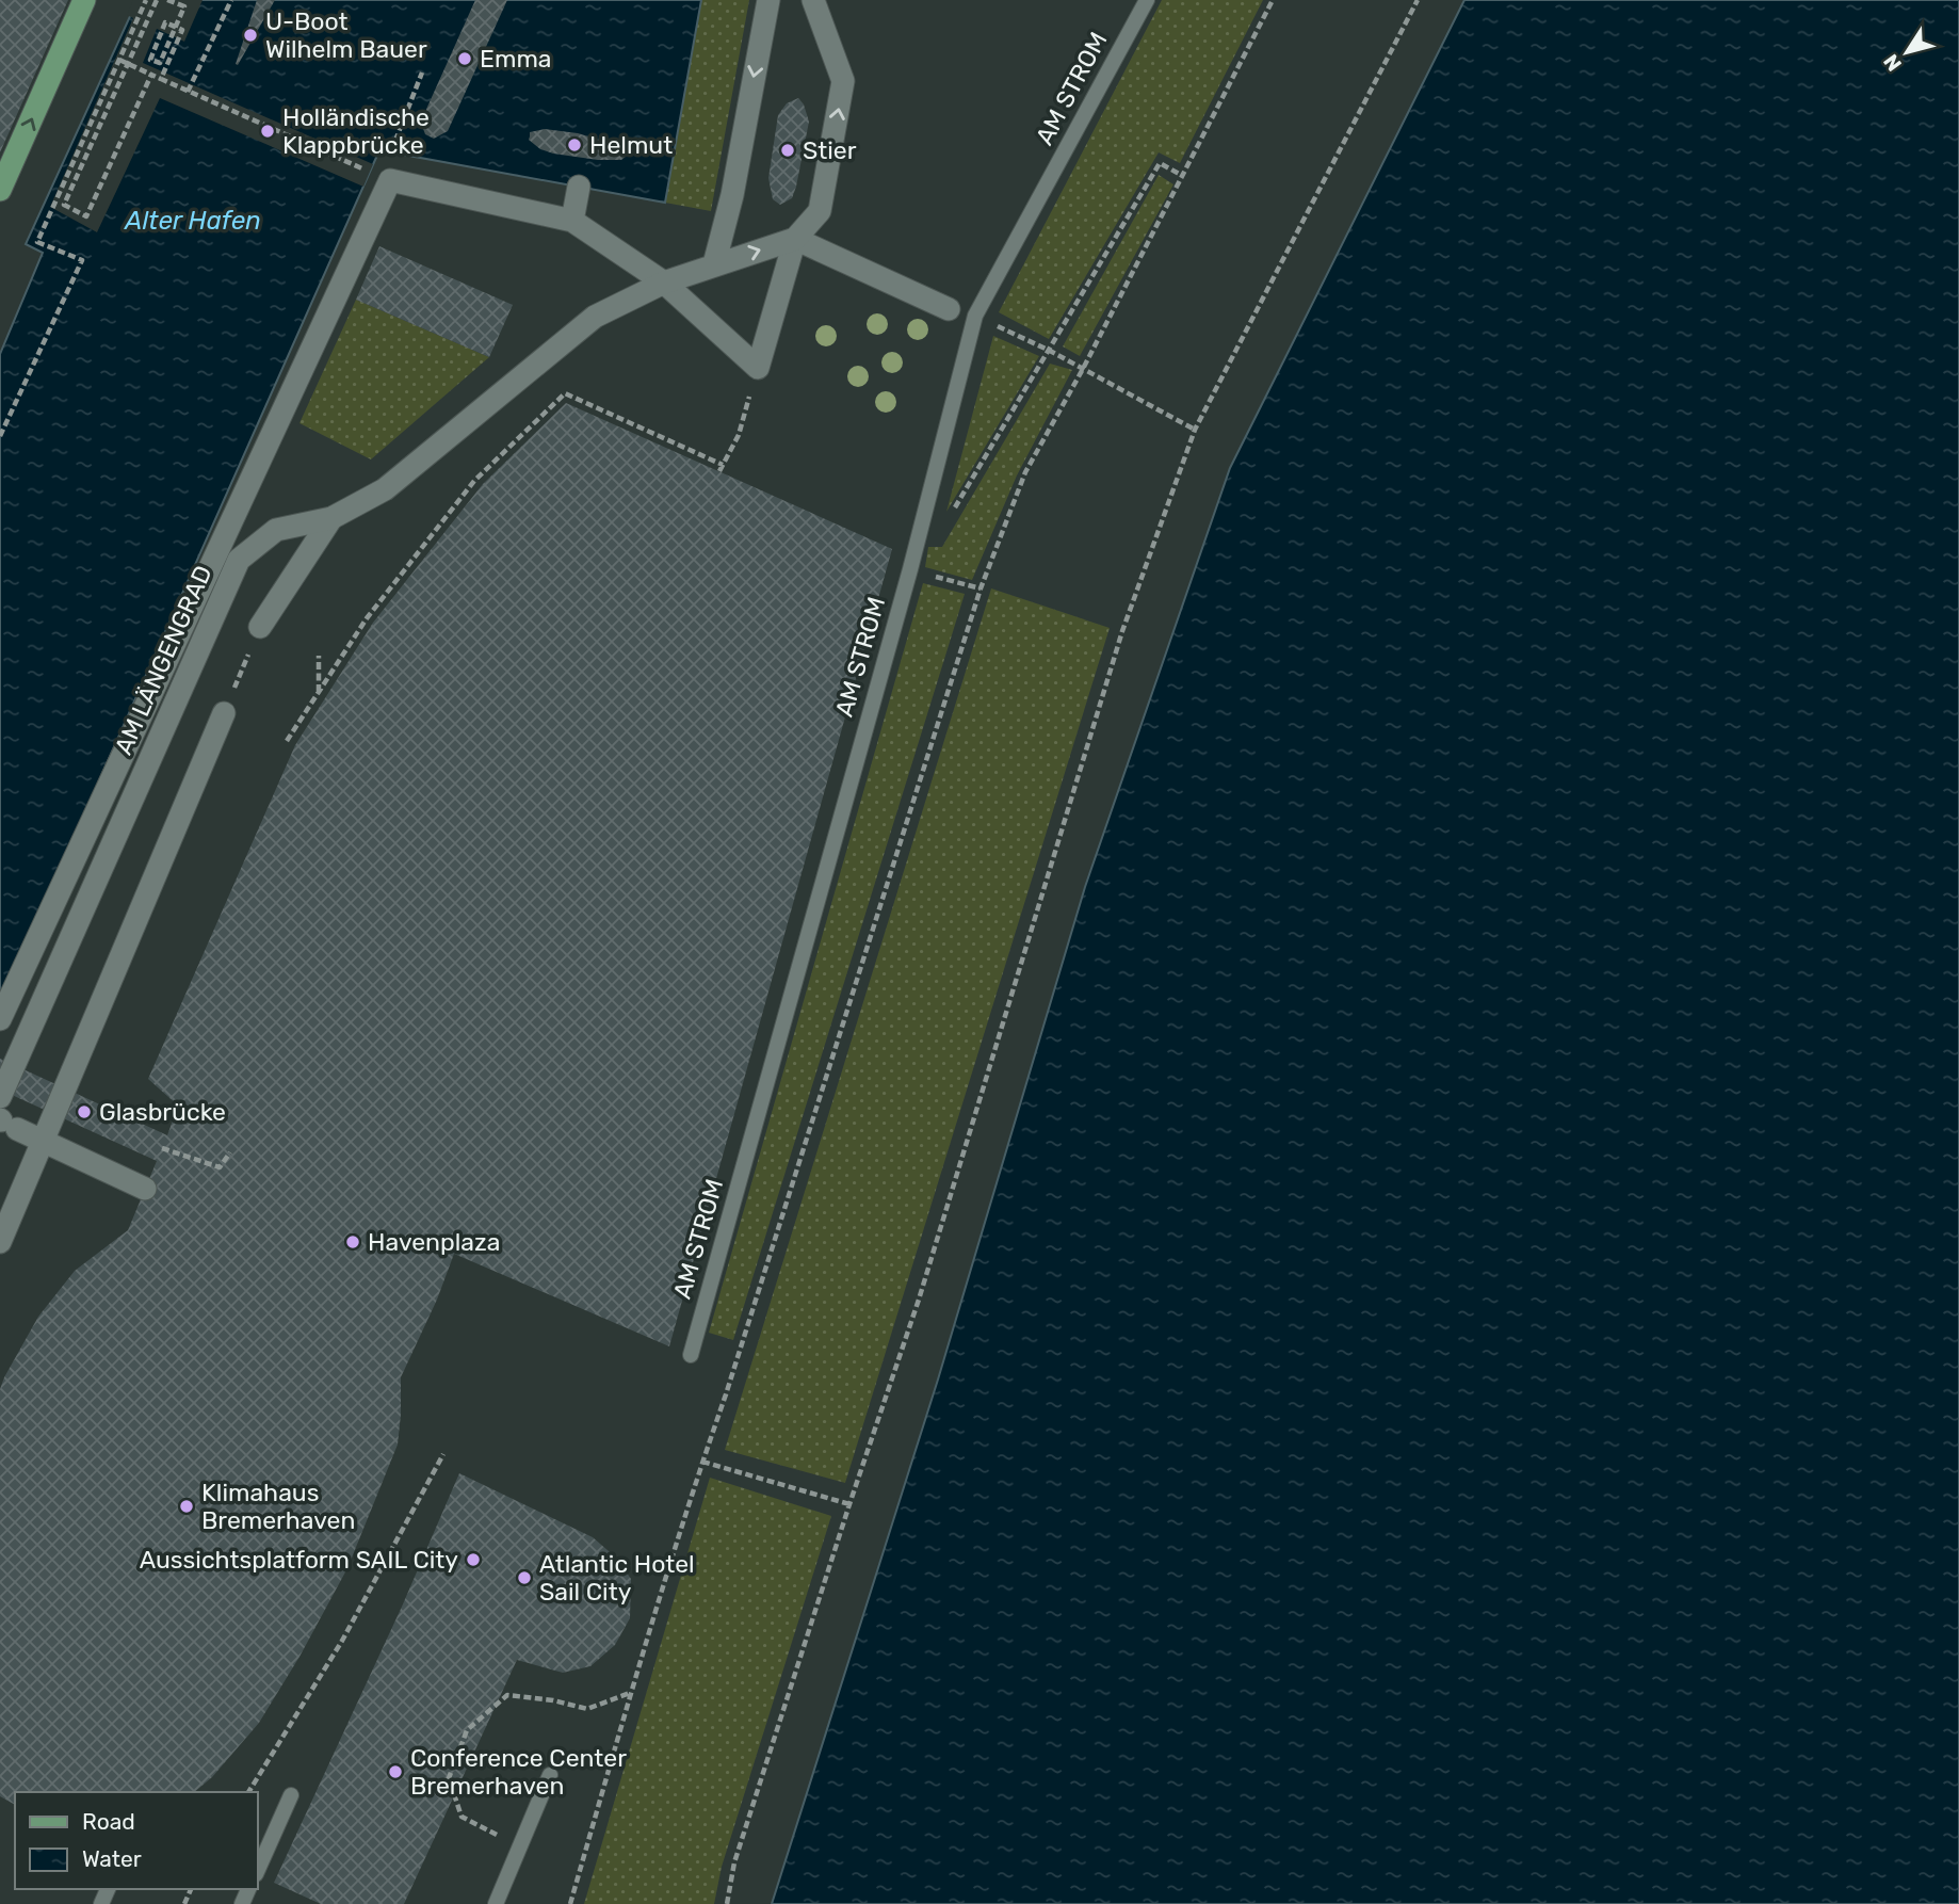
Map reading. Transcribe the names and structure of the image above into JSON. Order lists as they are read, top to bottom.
{
  "streets": {
    "street": ["AM LÄNGENGRAD"],
    "lane": ["AM STROM"]
  },
  "water": ["Alter Hafen"],
  "places": [
    "U-Boot Wilhelm Bauer",
    "Emma",
    "Holländische Klappbrücke",
    "Helmut",
    "Stier",
    "Glasbrücke",
    "Havenplaza",
    "Klimahaus Bremerhaven",
    "Aussichtsplatform SAIL City",
    "Atlantic Hotel Sail City",
    "Conference Center Bremerhaven"
  ],
  "legend": ["Road", "Water"],
  "north": "bottom left"
}
